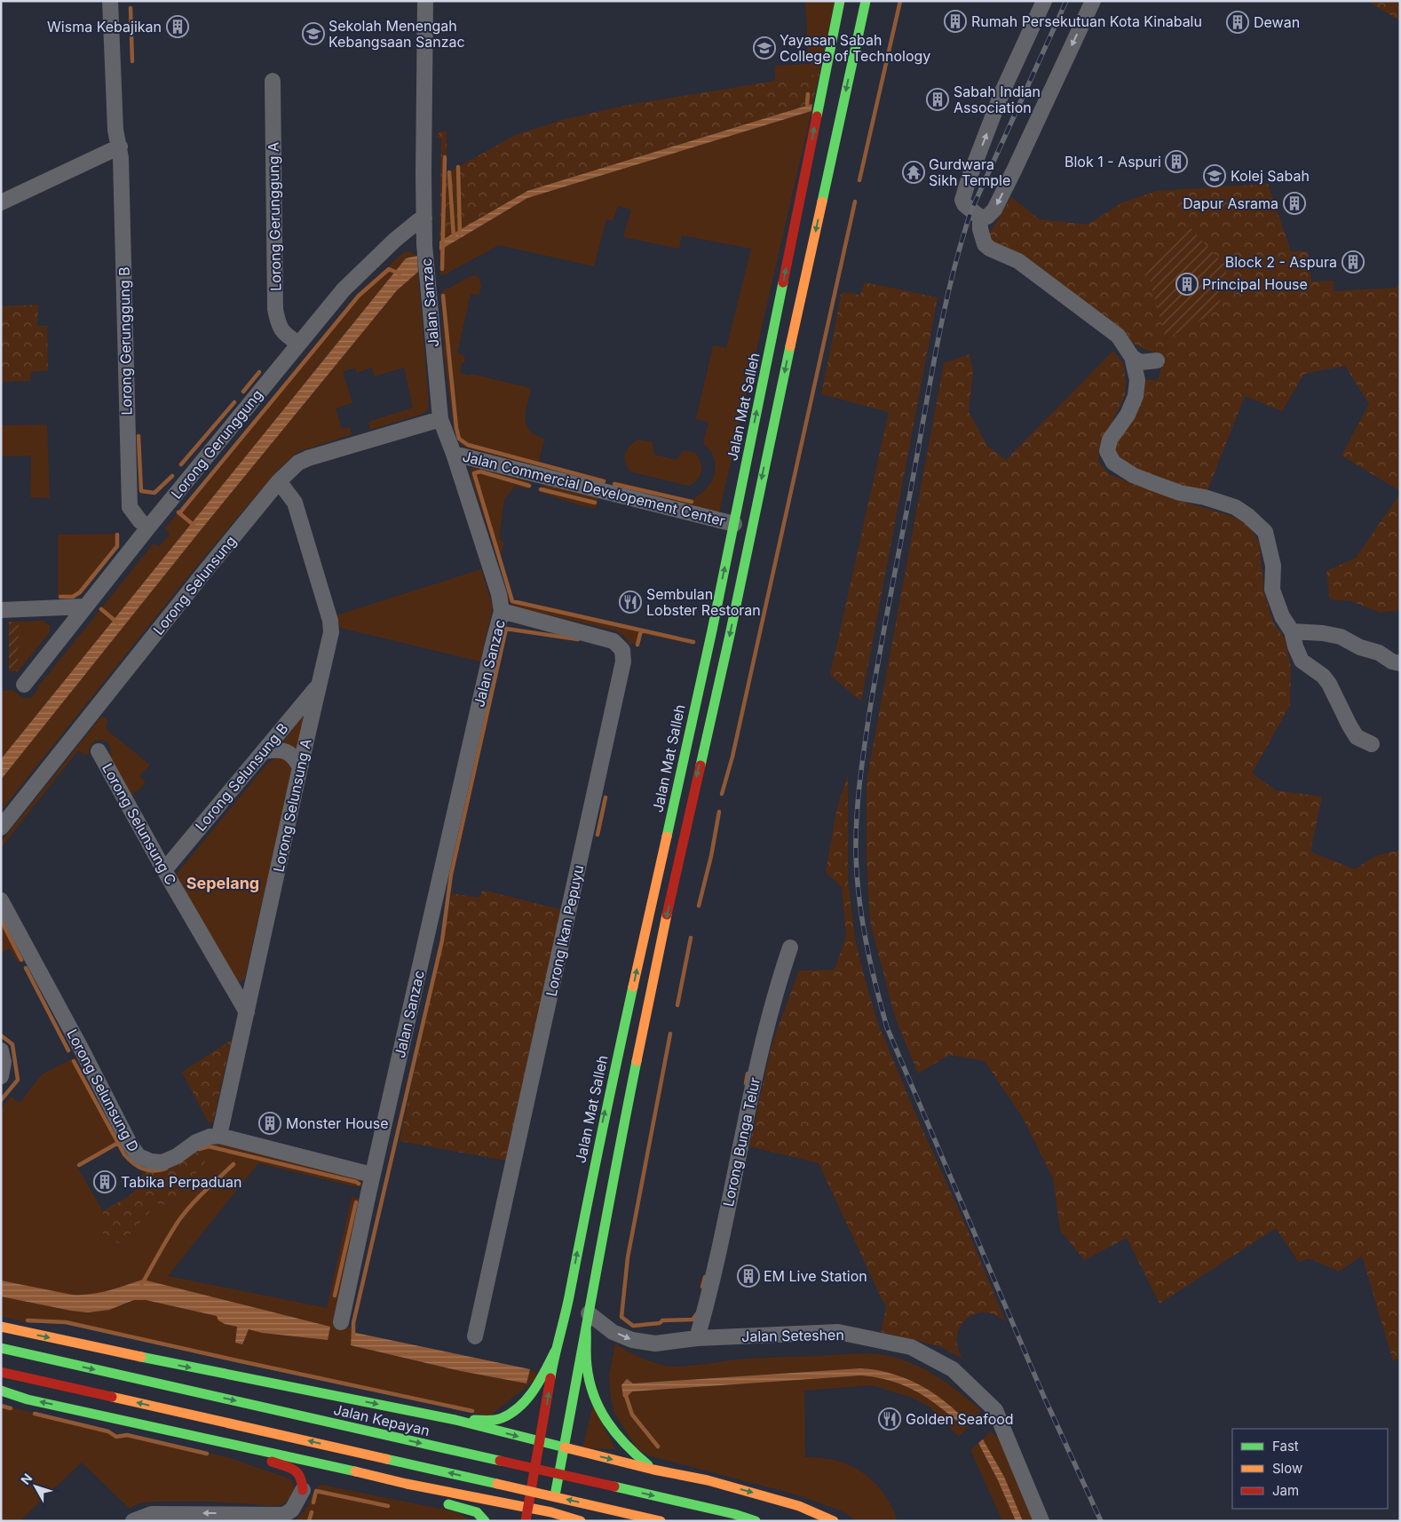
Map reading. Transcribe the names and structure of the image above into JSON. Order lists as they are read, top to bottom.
{
  "streets": {
    "main road": ["Jalan Mat Salleh", "Jalan Kepayan"],
    "street": [
      "Lorong Gerunggung A",
      "Jalan Sanzac",
      "Lorong Gerunggung B",
      "Lorong Gerunggung",
      "Jalan Commercial Developement Center",
      "Lorong Selunsung",
      "Lorong Selunsung B",
      "Lorong Selunsung A",
      "Lorong Selunsung C",
      "Lorong Ikan Pepuyu",
      "Lorong Selunsung D",
      "Lorong Bunga Telur",
      "Jalan Seteshen"
    ]
  },
  "crossings": [
    ["Lorong Gerunggung A", "Lorong Gerunggung"],
    ["Jalan Sanzac", "Lorong Gerunggung"],
    ["Jalan Sanzac", "Jalan Commercial Developement Center"],
    ["Jalan Sanzac", "Lorong Selunsung"],
    ["Jalan Sanzac", "Lorong Ikan Pepuyu"],
    ["Jalan Sanzac", "Lorong Selunsung D"],
    ["Lorong Gerunggung B", "Lorong Gerunggung"],
    ["Jalan Mat Salleh", "Jalan Commercial Developement Center"],
    ["Lorong Selunsung", "Lorong Selunsung A"],
    ["Lorong Selunsung B", "Lorong Selunsung A"],
    ["Lorong Selunsung B", "Lorong Selunsung C"],
    ["Lorong Selunsung A", "Lorong Selunsung C"],
    ["Lorong Selunsung A", "Lorong Selunsung D"],
    ["Lorong Bunga Telur", "Jalan Seteshen"]
  ],
  "districts": ["Sepelang"],
  "places": {
    "building": [
      "Rumah Persekutuan Kota Kinabalu",
      "Dewan",
      "Wisma Kebajikan",
      "Sabah Indian Association",
      "Blok 1 - Aspuri",
      "Dapur Asrama",
      "Block 2 - Aspura",
      "Principal House",
      "Monster House",
      "Tabika Perpaduan",
      "EM Live Station"
    ],
    "school or university": ["Sekolah Menengah Kebangsaan Sanzac", "Yayasan Sabah College of Technology", "Kolej Sabah"],
    "temple": ["Gurdwara Sikh Temple"],
    "restaurant": ["Sembulan Lobster Restoran", "Golden Seafood"]
  },
  "legend": ["Fast", "Slow", "Jam"],
  "north": "top left"
}
